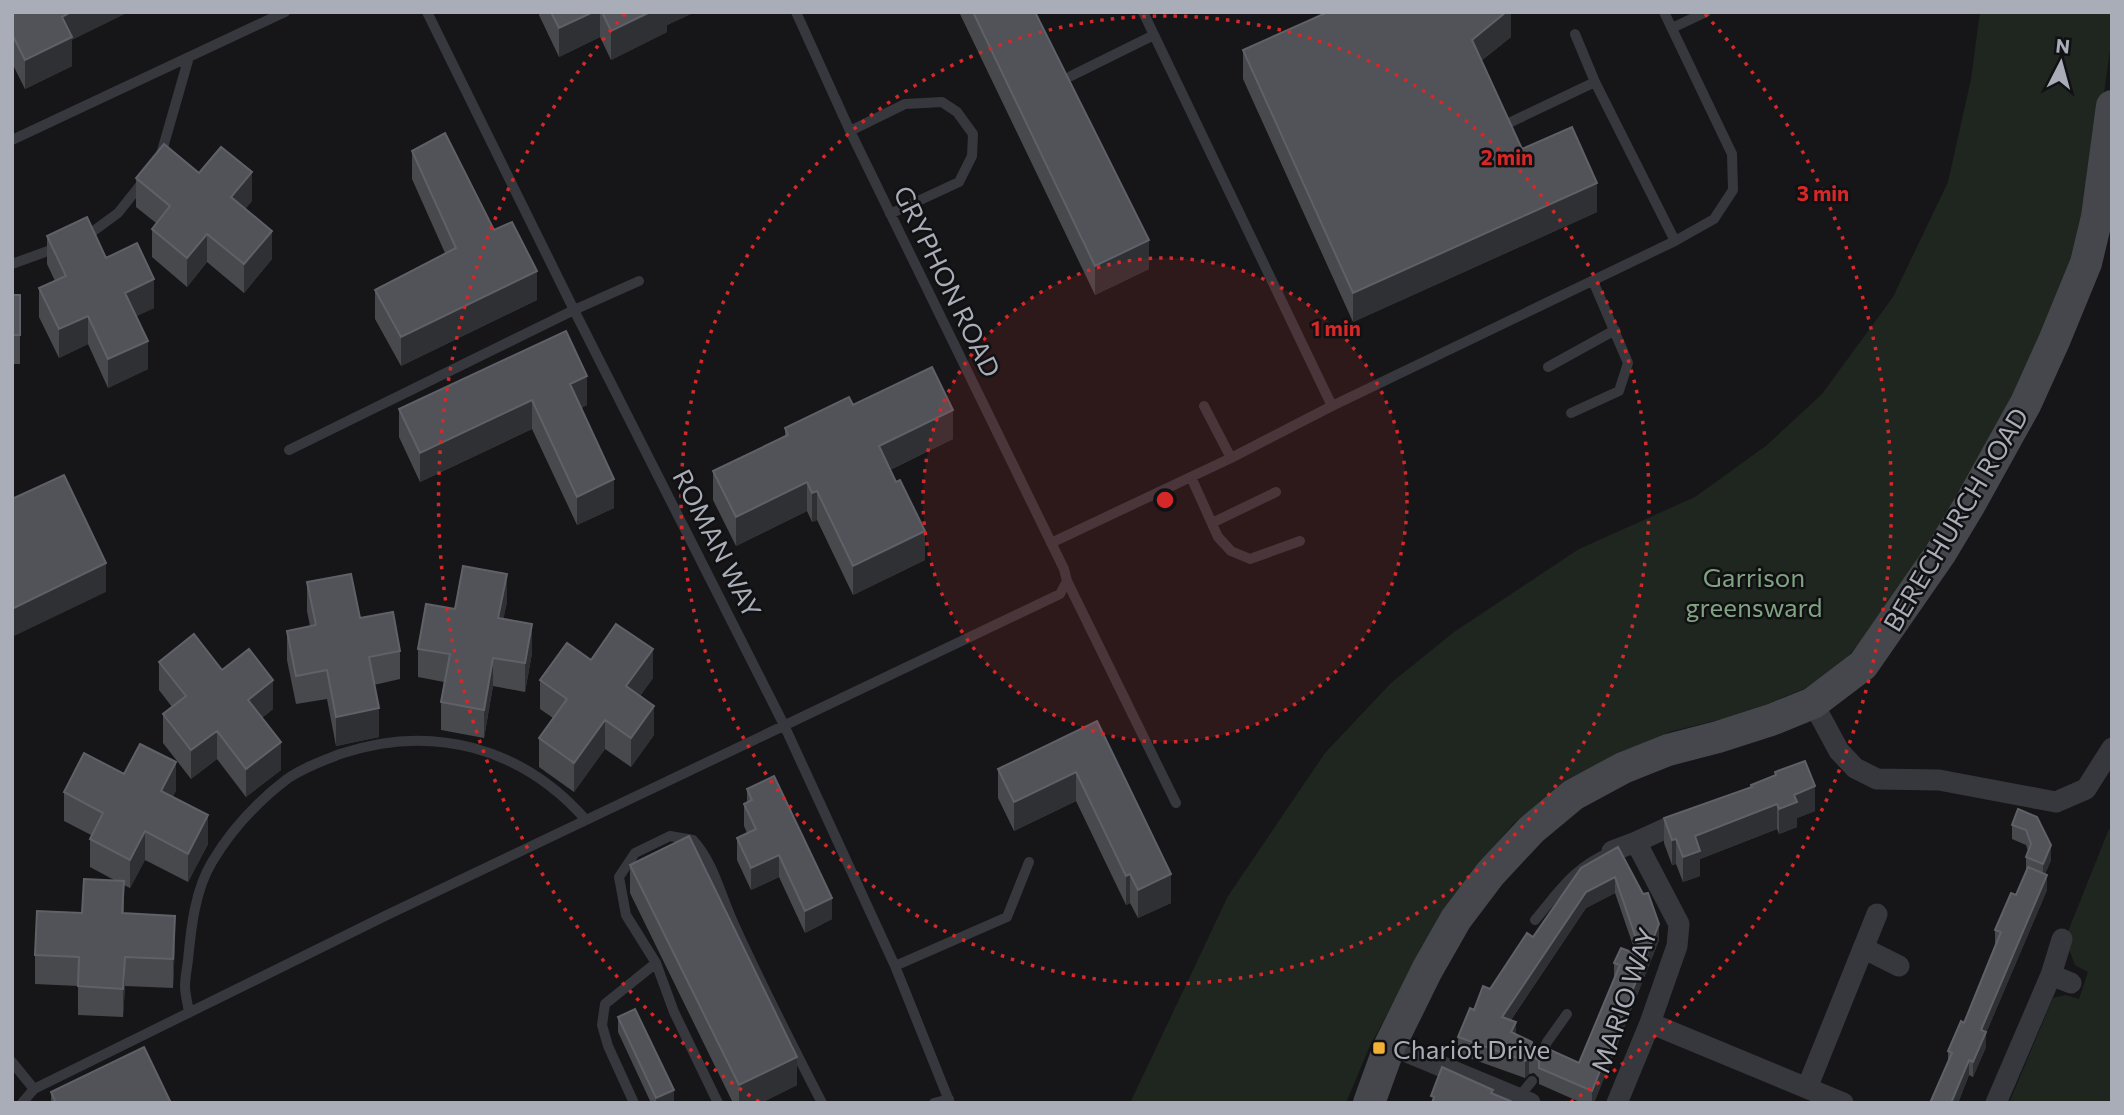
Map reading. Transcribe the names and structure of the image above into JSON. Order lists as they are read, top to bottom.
{
  "streets": {
    "street": ["BERECHURCH ROAD", "MARIO WAY"],
    "lane": ["GRYPHON ROAD", "ROMAN WAY"]
  },
  "parks": ["Garrison greensward"],
  "places": {
    "transit": ["Chariot Drive"]
  },
  "north": "top",
  "rings": ["2 min", "3 min", "1 min"]
}
